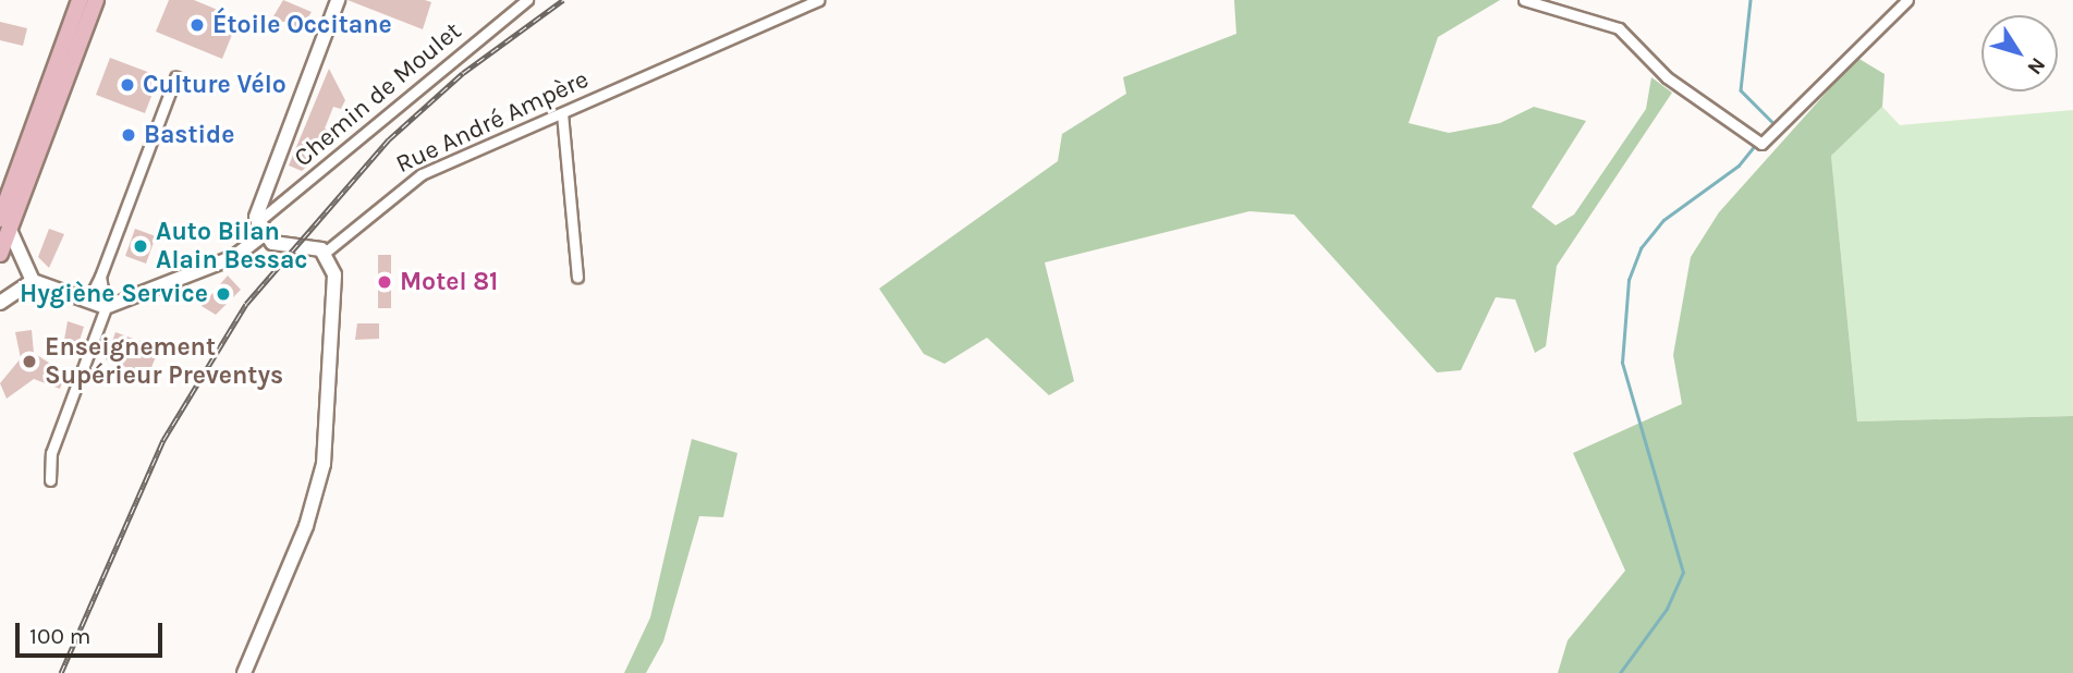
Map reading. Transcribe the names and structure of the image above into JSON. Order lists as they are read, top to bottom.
{
  "streets": {
    "street": ["Chemin de Moulet", "Rue André Ampère"]
  },
  "places": [
    "Étoile Occitane",
    "Culture Vélo",
    "Bastide",
    "Auto Bilan Alain Bessac",
    "Motel 81",
    "Hygiène Service",
    "Enseignement Supérieur Preventys"
  ],
  "scale_bar": "100 m",
  "north": "bottom right"
}
